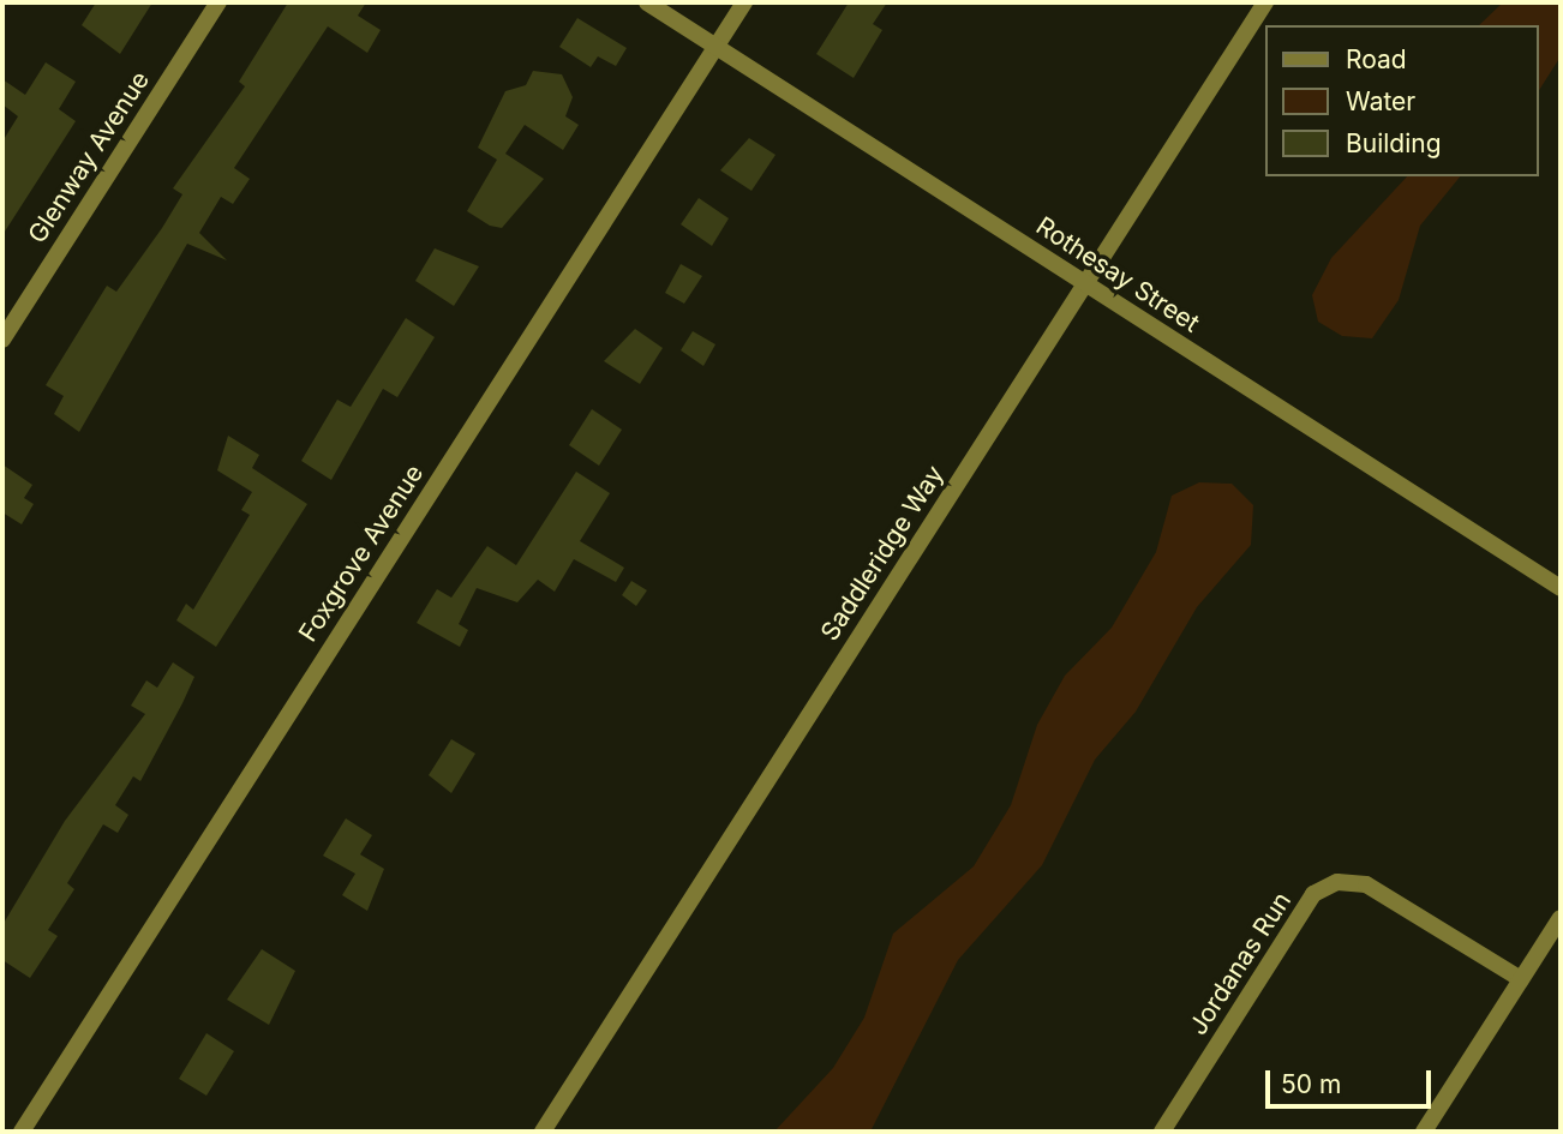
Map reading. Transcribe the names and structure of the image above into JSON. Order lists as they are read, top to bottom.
{
  "streets": {
    "street": [
      "Glenway Avenue",
      "Rothesay Street",
      "Foxgrove Avenue",
      "Saddleridge Way",
      "Jordanas Run"
    ]
  },
  "crossings": [
    ["Rothesay Street", "Foxgrove Avenue"],
    ["Rothesay Street", "Saddleridge Way"]
  ],
  "legend": ["Road", "Water", "Building"],
  "scale_bar": "50 m"
}
